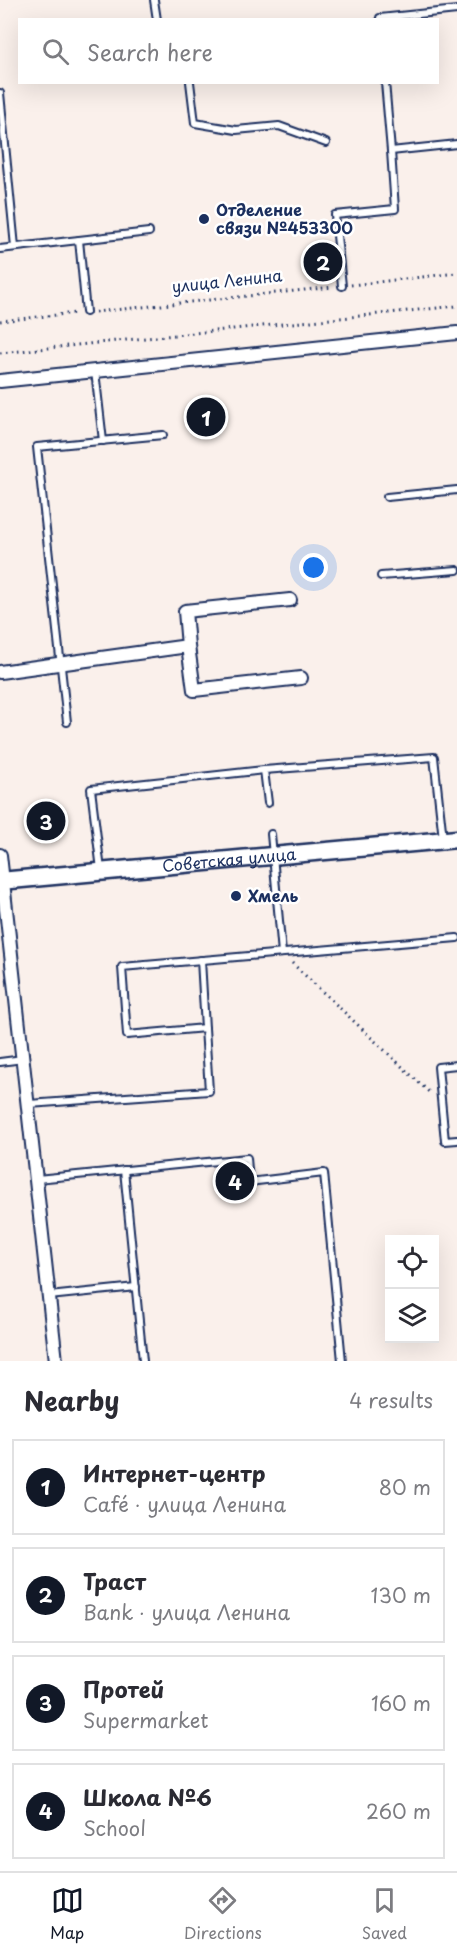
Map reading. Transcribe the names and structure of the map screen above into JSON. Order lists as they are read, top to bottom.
{
  "streets": {
    "street": ["Советская улица"],
    "path": ["улица Ленина"]
  },
  "places": ["Отделение связи №453300", "Хмель"],
  "page": {
    "search": "Search here",
    "pins": [
      "2",
      "1",
      "3",
      "4"
    ],
    "heading": ["Nearby", "4 results"],
    "list": [
      {
        "mark": "1",
        "name": "Интернет-центр",
        "note": "Café · улица Ленина",
        "value": "80 m"
      },
      {
        "mark": "2",
        "name": "Траст",
        "note": "Bank · улица Ленина",
        "value": "130 m"
      },
      {
        "mark": "3",
        "name": "Протей",
        "note": "Supermarket",
        "value": "160 m"
      },
      {
        "mark": "4",
        "name": "Школа №6",
        "note": "School",
        "value": "260 m"
      }
    ],
    "nav": ["Map", "Directions", "Saved"]
  }
}
